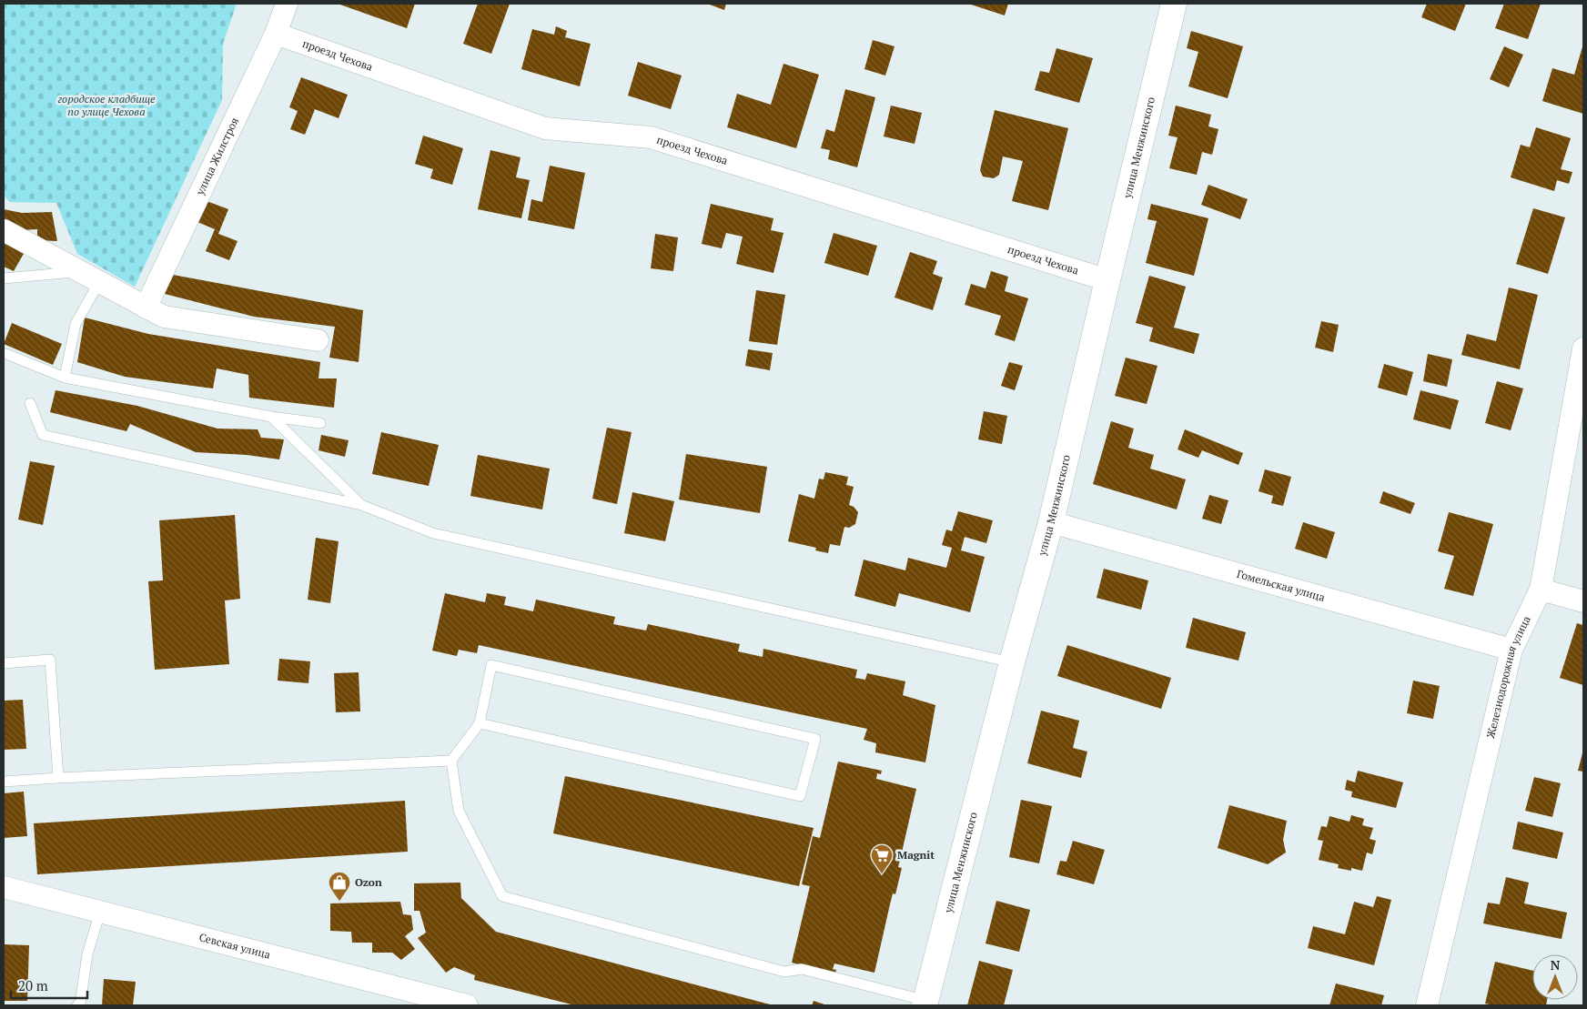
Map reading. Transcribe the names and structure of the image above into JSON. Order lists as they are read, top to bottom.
{
  "streets": {
    "street": [
      "проезд Чехова",
      "улица Менжинского",
      "улица Жилстроя",
      "Гомельская улица",
      "Железнодорожная улица",
      "Севская улица"
    ]
  },
  "crossings": [
    ["проезд Чехова", "улица Менжинского"],
    ["проезд Чехова", "улица Жилстроя"],
    ["улица Менжинского", "Гомельская улица"],
    ["Гомельская улица", "Железнодорожная улица"]
  ],
  "parks": ["городское кладбище по улице Чехова"],
  "places": {
    "supermarket": ["Magnit"],
    "shop": ["Ozon"]
  },
  "scale_bar": "20 m",
  "north": "top"
}
